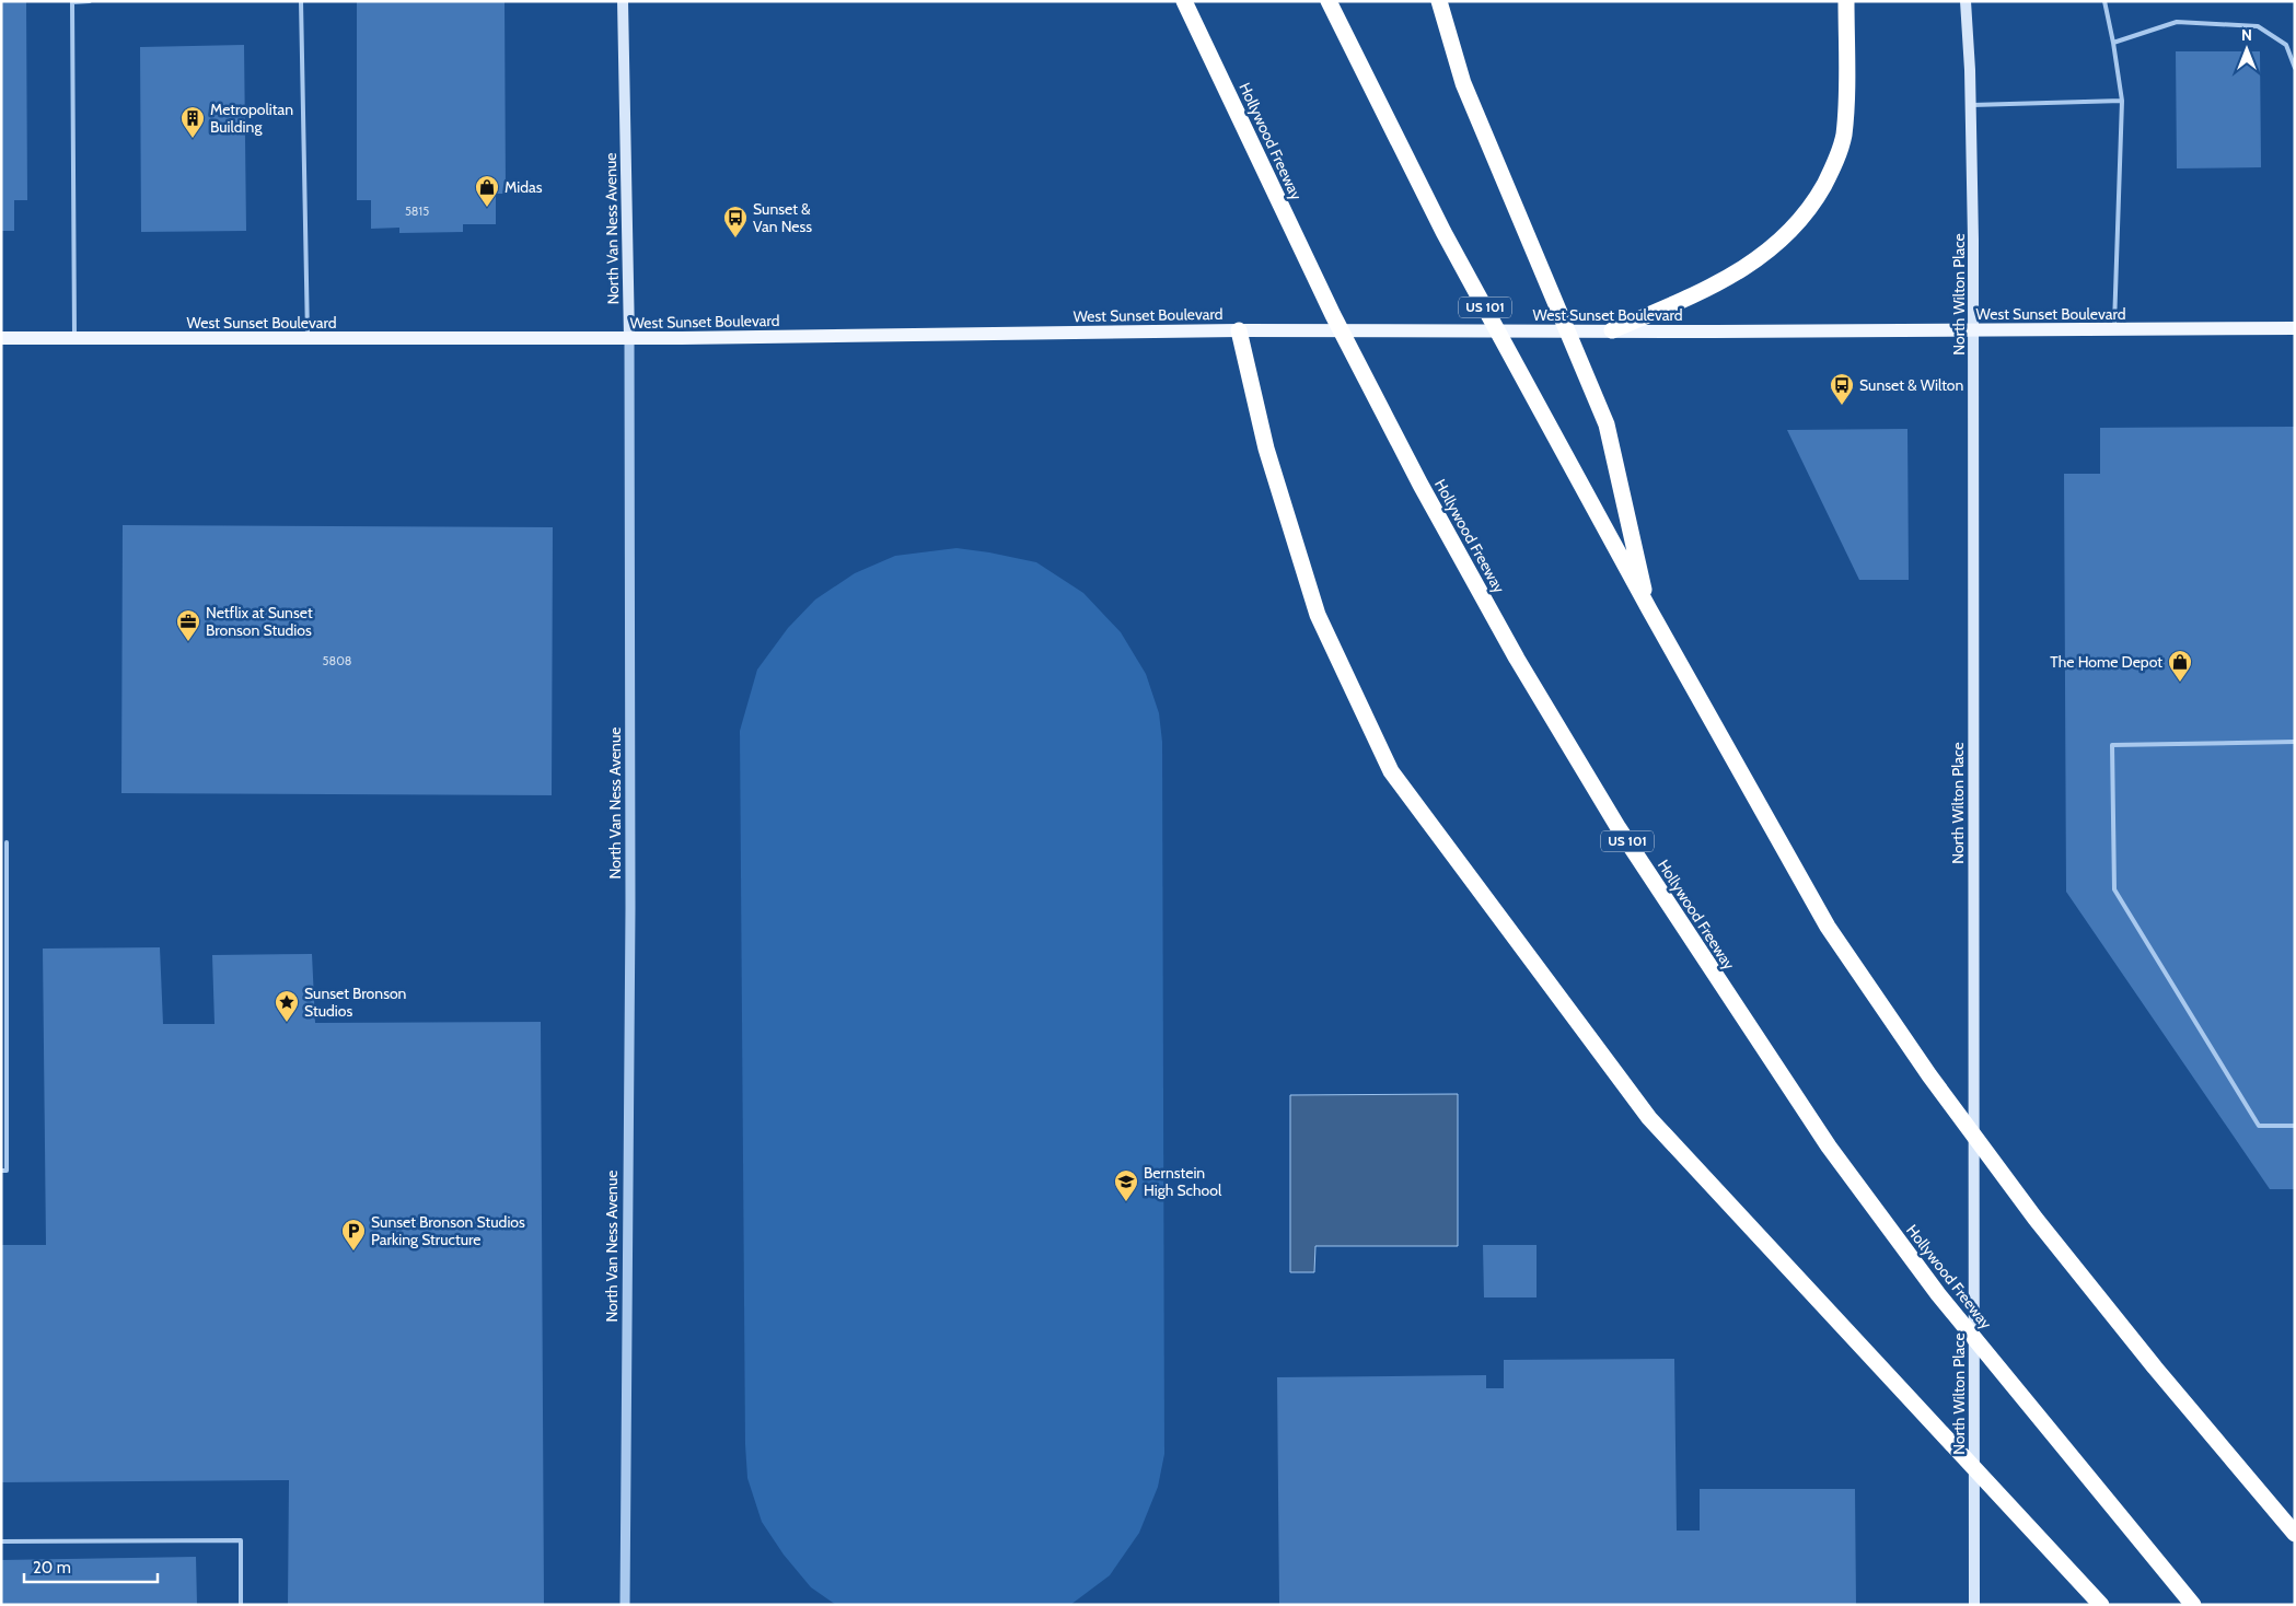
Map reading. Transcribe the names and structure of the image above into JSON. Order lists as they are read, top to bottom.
{
  "streets": {
    "highway": ["Hollywood Freeway", "US 101"],
    "main road": ["North Van Ness Avenue", "North Wilton Place", "West Sunset Boulevard"]
  },
  "crossings": [
    ["North Van Ness Avenue", "West Sunset Boulevard"],
    ["North Wilton Place", "West Sunset Boulevard"]
  ],
  "places": {
    "building": ["Metropolitan Building"],
    "shop": ["Midas", "The Home Depot"],
    "bus stop": ["Sunset & Van Ness", "Sunset & Wilton"],
    "office": ["Netflix at Sunset Bronson Studios"],
    "place": ["Sunset Bronson Studios"],
    "school or university": ["Bernstein High School"],
    "parking": ["Sunset Bronson Studios Parking Structure"]
  },
  "house_numbers": ["5815", "5808"],
  "scale_bar": "20 m",
  "north": "top"
}
